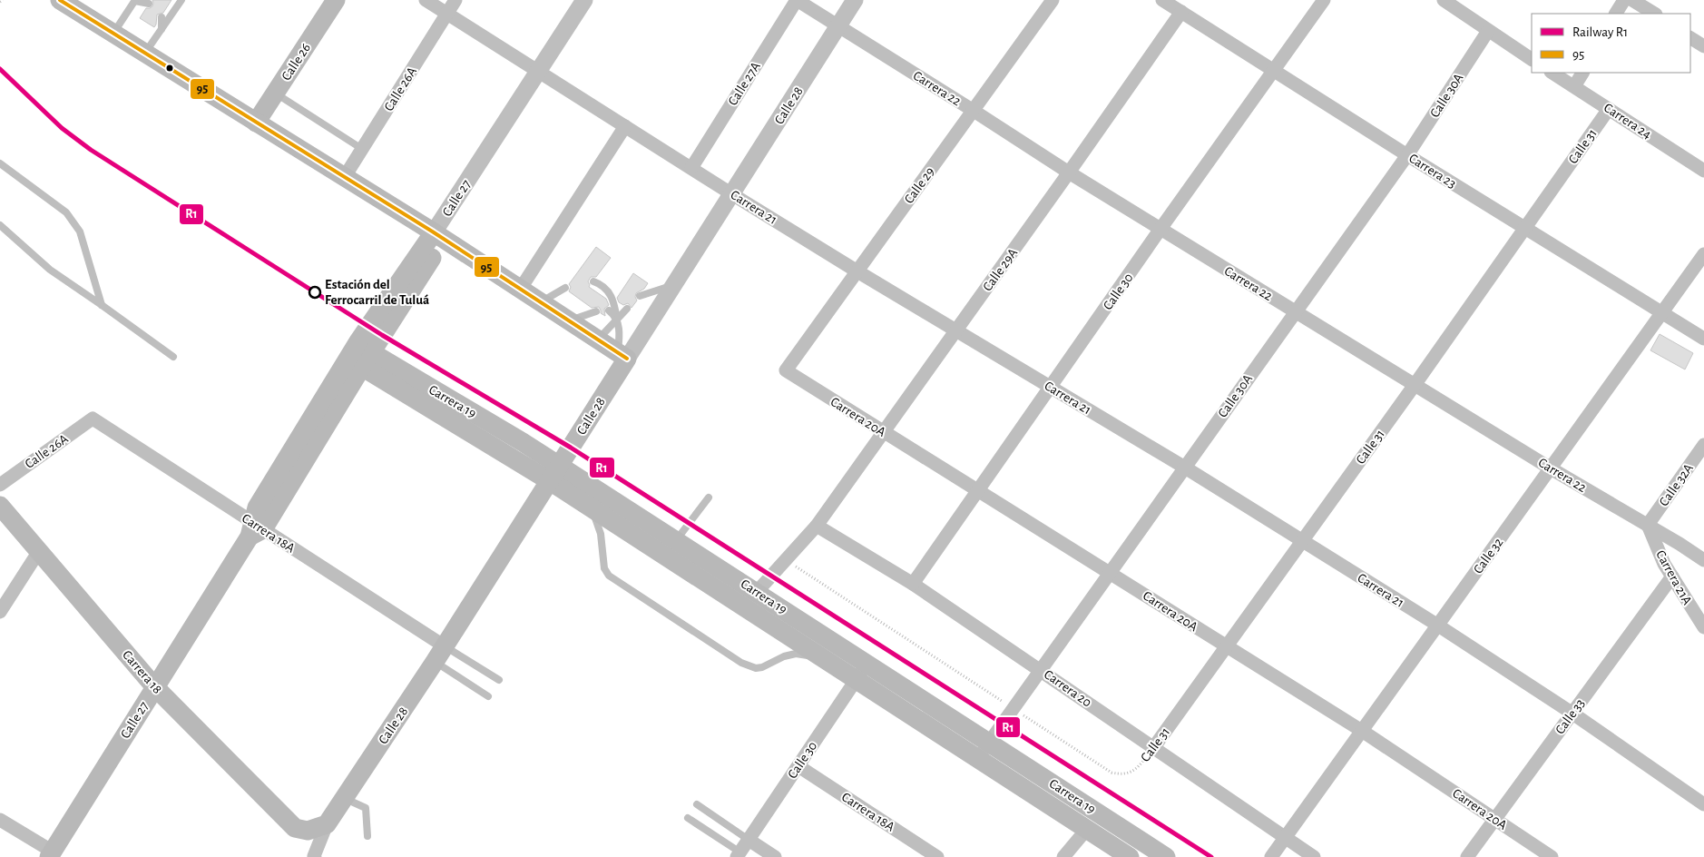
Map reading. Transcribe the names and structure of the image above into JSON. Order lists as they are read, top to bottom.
{
  "streets": {
    "main road": [
      "Calle 26",
      "Calle 28",
      "Calle 27",
      "Carrera 19",
      "Carrera 18"
    ],
    "street": [
      "Calle 27A",
      "Carrera 22",
      "Calle 26A",
      "Calle 30A",
      "Carrera 24",
      "Calle 31",
      "Carrera 23",
      "Calle 29",
      "Carrera 21",
      "Calle 29A",
      "Calle 30",
      "Carrera 20A",
      "Calle 32A",
      "Carrera 18A",
      "Calle 32",
      "Carrera 21A",
      "Carrera 20",
      "Calle 33"
    ]
  },
  "crossings": [
    ["Calle 27A", "Carrera 22"],
    ["Calle 27A", "Carrera 21"],
    ["Carrera 22", "Calle 30A"],
    ["Carrera 22", "Calle 28"],
    ["Carrera 22", "Calle 31"],
    ["Carrera 22", "Calle 29"],
    ["Carrera 22", "Calle 29A"],
    ["Carrera 22", "Calle 30"],
    ["Carrera 22", "Calle 32A"],
    ["Carrera 22", "Calle 32"],
    ["Carrera 22", "Carrera 21A"],
    ["Calle 26A", "Carrera 21"],
    ["Calle 26A", "Carrera 18A"],
    ["Calle 30A", "Calle 31"],
    ["Calle 30A", "Carrera 23"],
    ["Calle 30A", "Carrera 21"],
    ["Calle 30A", "Carrera 19"],
    ["Calle 30A", "Carrera 20A"],
    ["Calle 30A", "Carrera 20"],
    ["Calle 28", "Carrera 21"],
    ["Calle 28", "Carrera 19"],
    ["Calle 28", "Carrera 18A"],
    ["Calle 28", "Carrera 18"],
    ["Carrera 24", "Calle 31"],
    ["Calle 31", "Carrera 23"],
    ["Calle 31", "Carrera 21"],
    ["Calle 31", "Carrera 20A"],
    ["Calle 31", "Carrera 20"],
    ["Carrera 23", "Calle 29A"],
    ["Carrera 23", "Calle 30"],
    ["Carrera 23", "Calle 32"],
    ["Calle 29", "Carrera 21"],
    ["Calle 29", "Carrera 20A"],
    ["Calle 27", "Carrera 21"],
    ["Calle 27", "Carrera 19"],
    ["Calle 27", "Carrera 18A"],
    ["Calle 27", "Carrera 18"],
    ["Carrera 21", "Calle 29A"],
    ["Carrera 21", "Calle 30"],
    ["Carrera 21", "Calle 32"],
    ["Carrera 21", "Calle 33"],
    ["Calle 29A", "Carrera 19"],
    ["Calle 29A", "Carrera 20A"],
    ["Calle 29A", "Carrera 20"],
    ["Calle 30", "Carrera 19"],
    ["Calle 30", "Carrera 20A"],
    ["Calle 30", "Carrera 18A"],
    ["Calle 30", "Carrera 20"],
    ["Carrera 20A", "Calle 32"],
    ["Carrera 20A", "Calle 33"],
    ["Calle 32A", "Carrera 21A"],
    ["Calle 32", "Carrera 20"],
    ["Carrera 21A", "Calle 33"]
  ],
  "places": ["Estación del Ferrocarril de Tuluá"],
  "lines": ["transit line 95", "rail line R1"],
  "legend": ["Railway R1", "95"]
}
